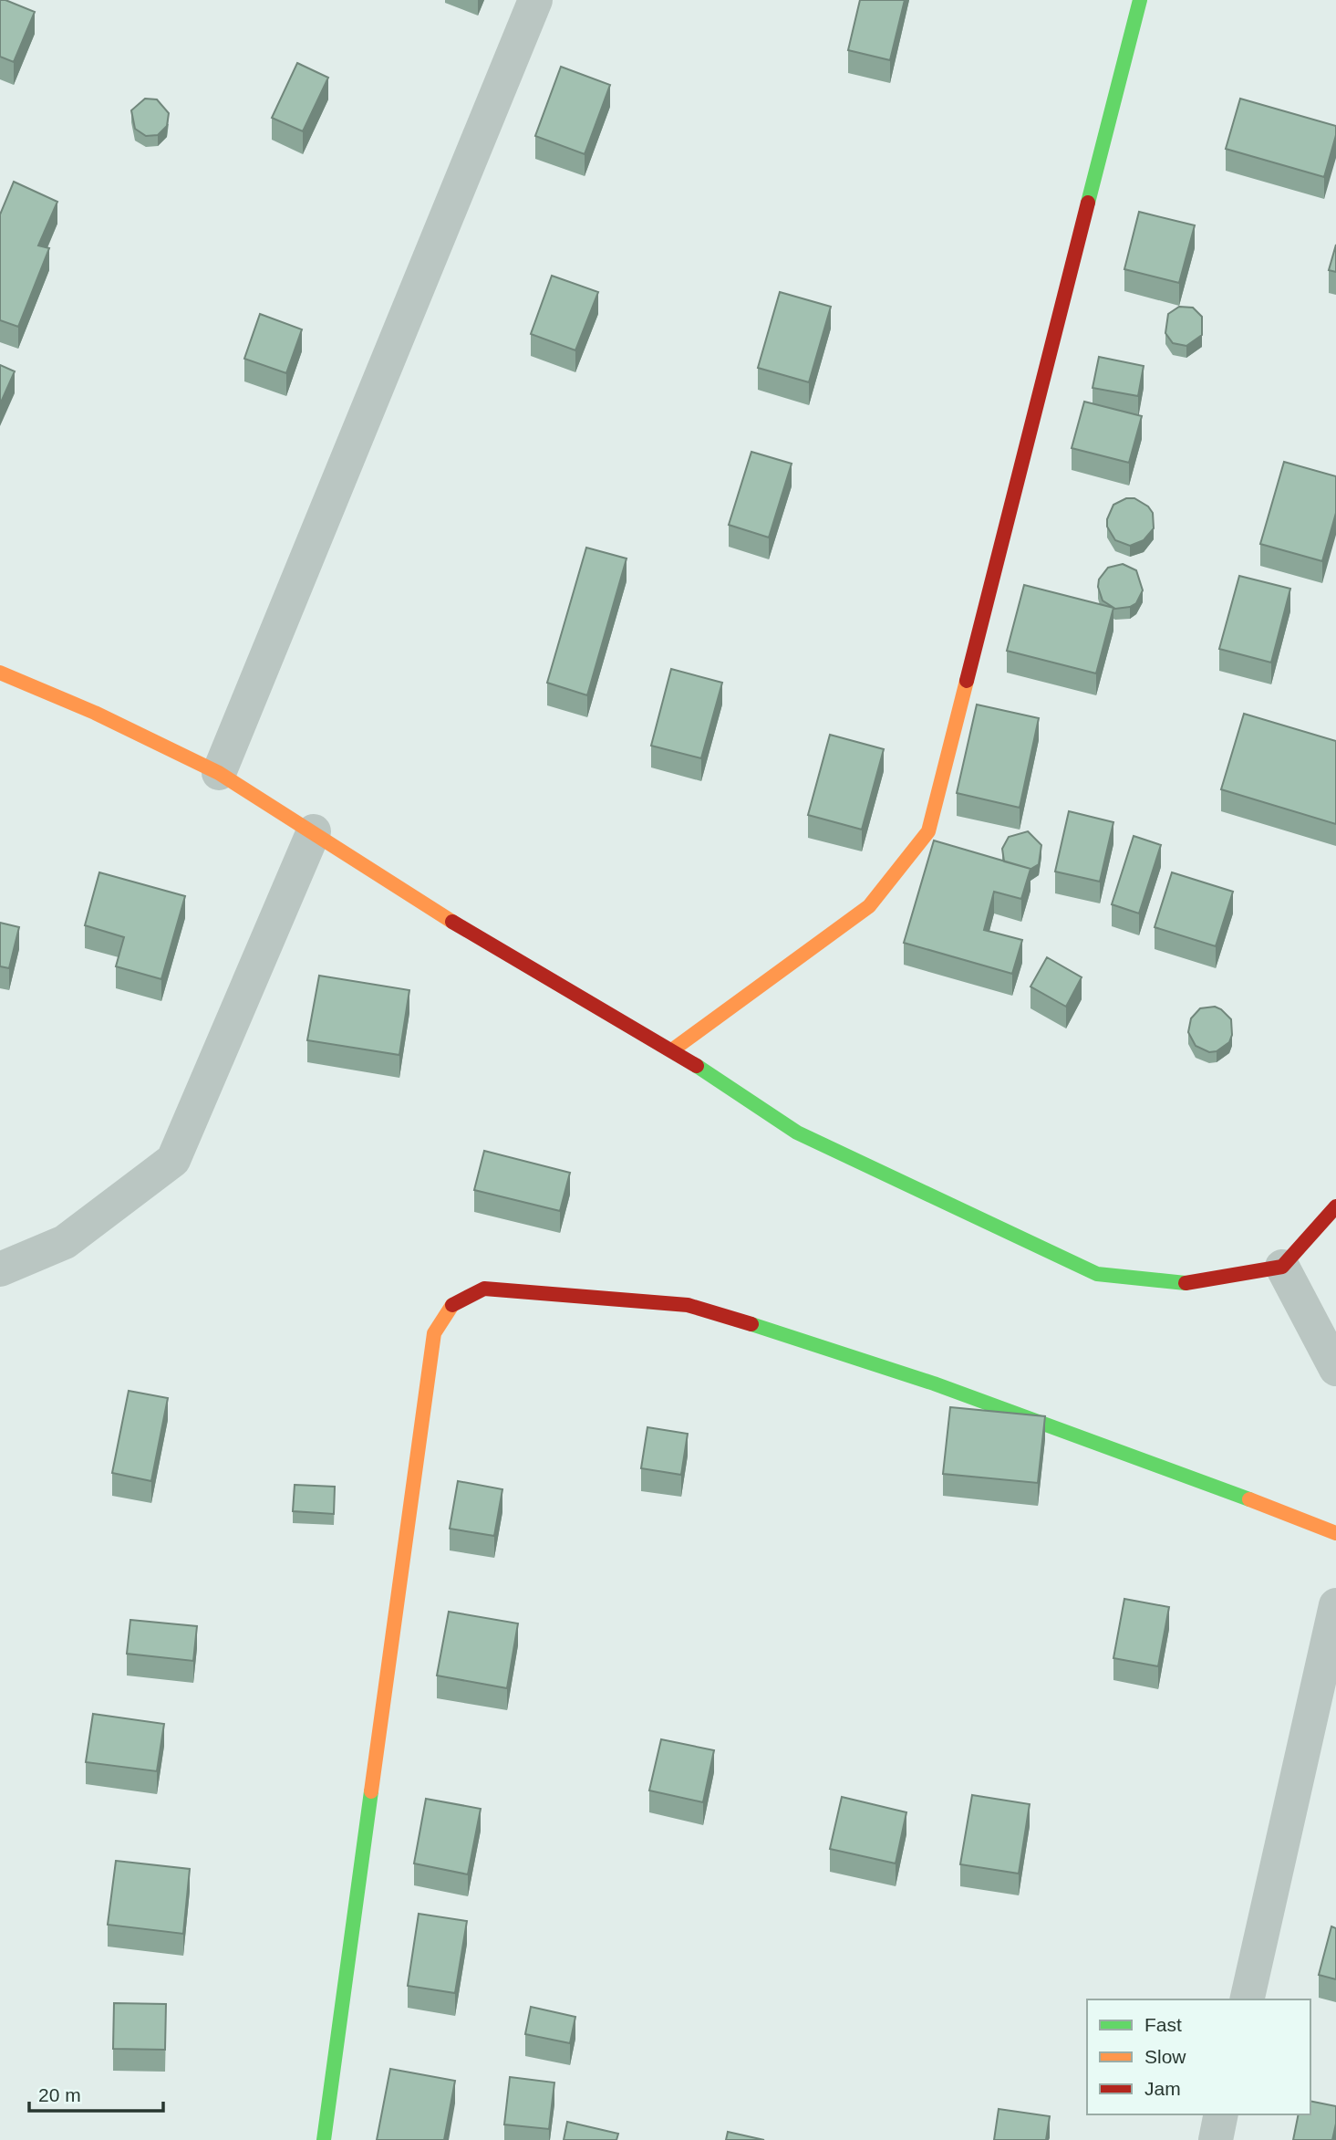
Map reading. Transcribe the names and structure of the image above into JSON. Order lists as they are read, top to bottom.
{
  "legend": ["Fast", "Slow", "Jam"],
  "scale_bar": "20 m"
}
